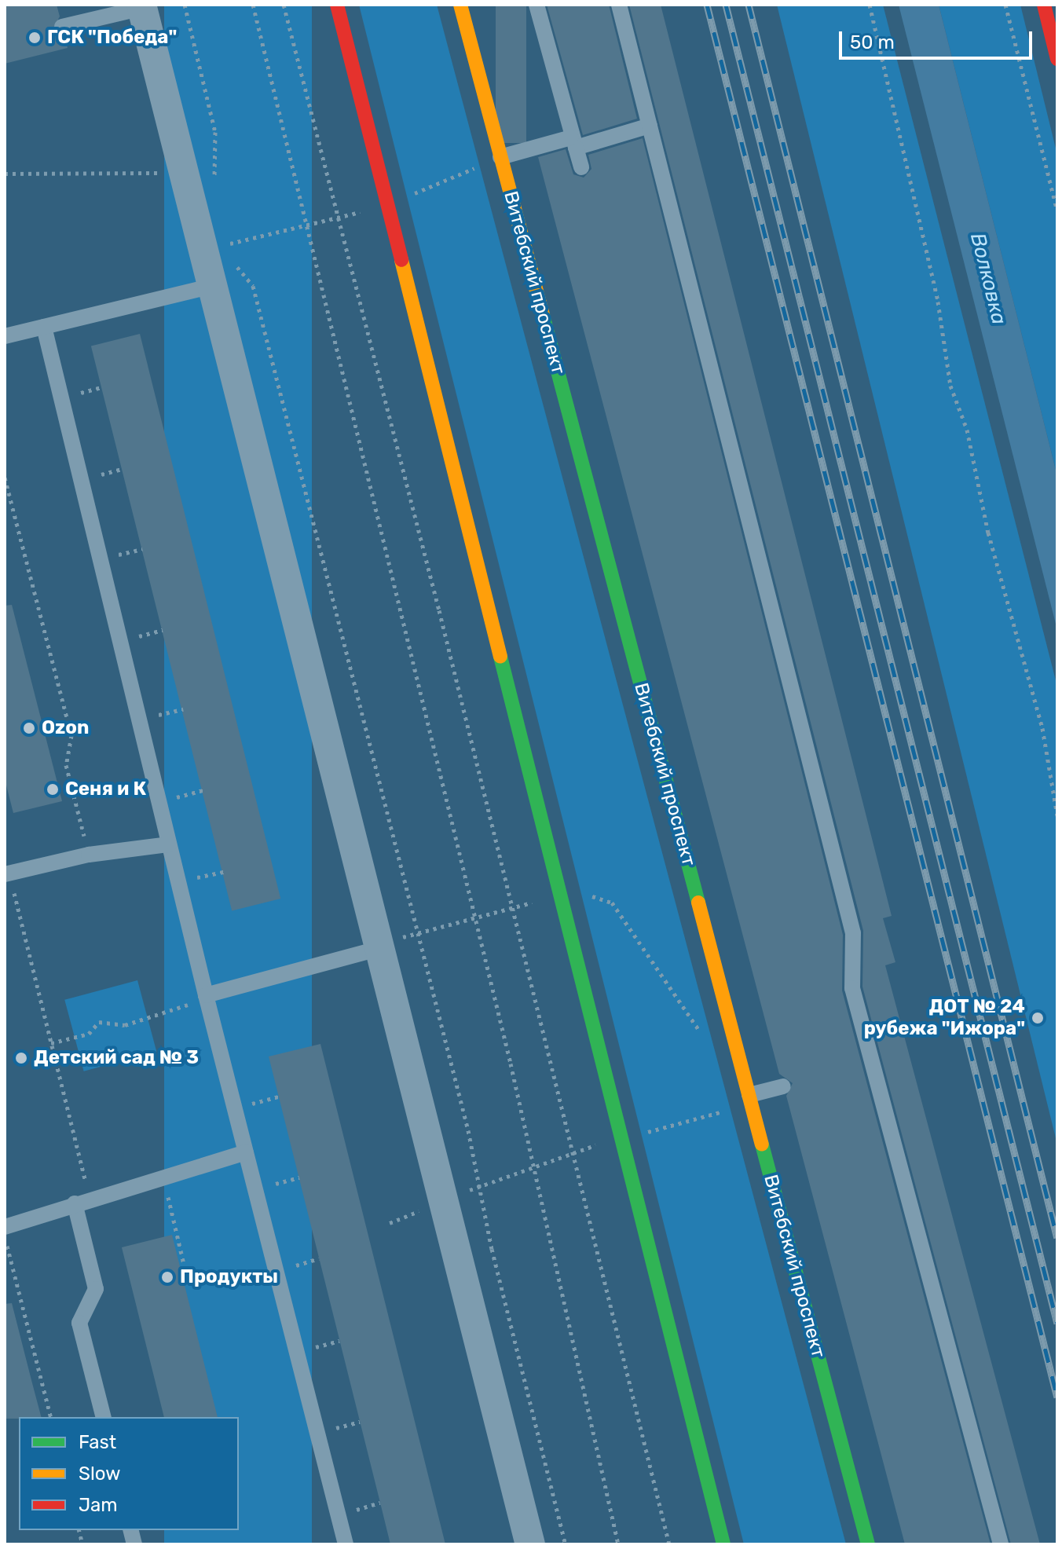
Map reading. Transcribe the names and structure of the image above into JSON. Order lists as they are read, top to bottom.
{
  "streets": {
    "main road": ["Витебский проспект"]
  },
  "water": ["Волковка"],
  "places": [
    "ГСК \"Победа\"",
    "Ozon",
    "Сеня и К",
    "ДОТ № 24 рубежа \"Ижора\"",
    "Детский сад № 3",
    "Продукты"
  ],
  "legend": ["Fast", "Slow", "Jam"],
  "scale_bar": "50 m"
}
